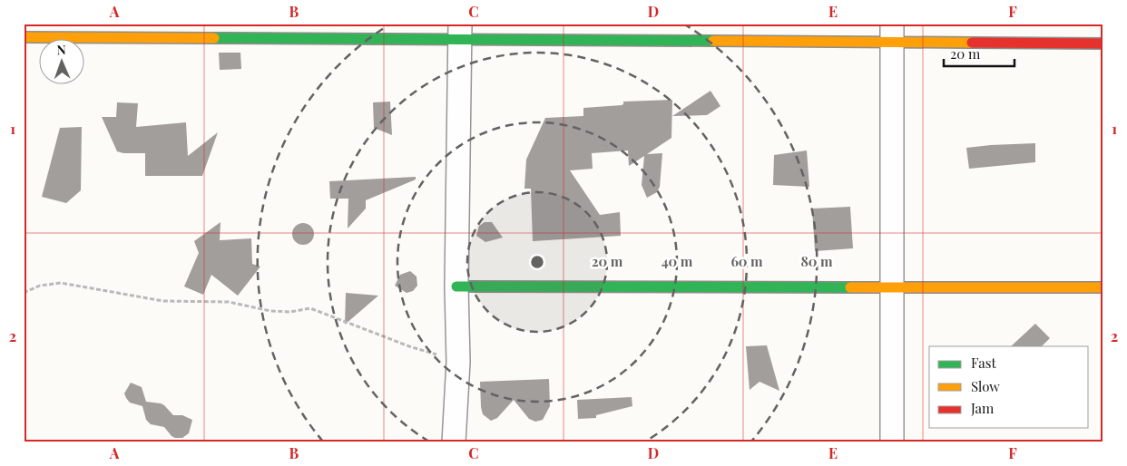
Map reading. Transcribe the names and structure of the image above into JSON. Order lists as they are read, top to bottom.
{
  "legend": ["Fast", "Slow", "Jam"],
  "scale_bar": "20 m",
  "north": "top",
  "grid": {
    "columns": [
      "A",
      "B",
      "C",
      "D",
      "E",
      "F"
    ],
    "rows": ["1", "2"]
  },
  "rings": [
    "20 m",
    "40 m",
    "60 m",
    "80 m"
  ]
}
